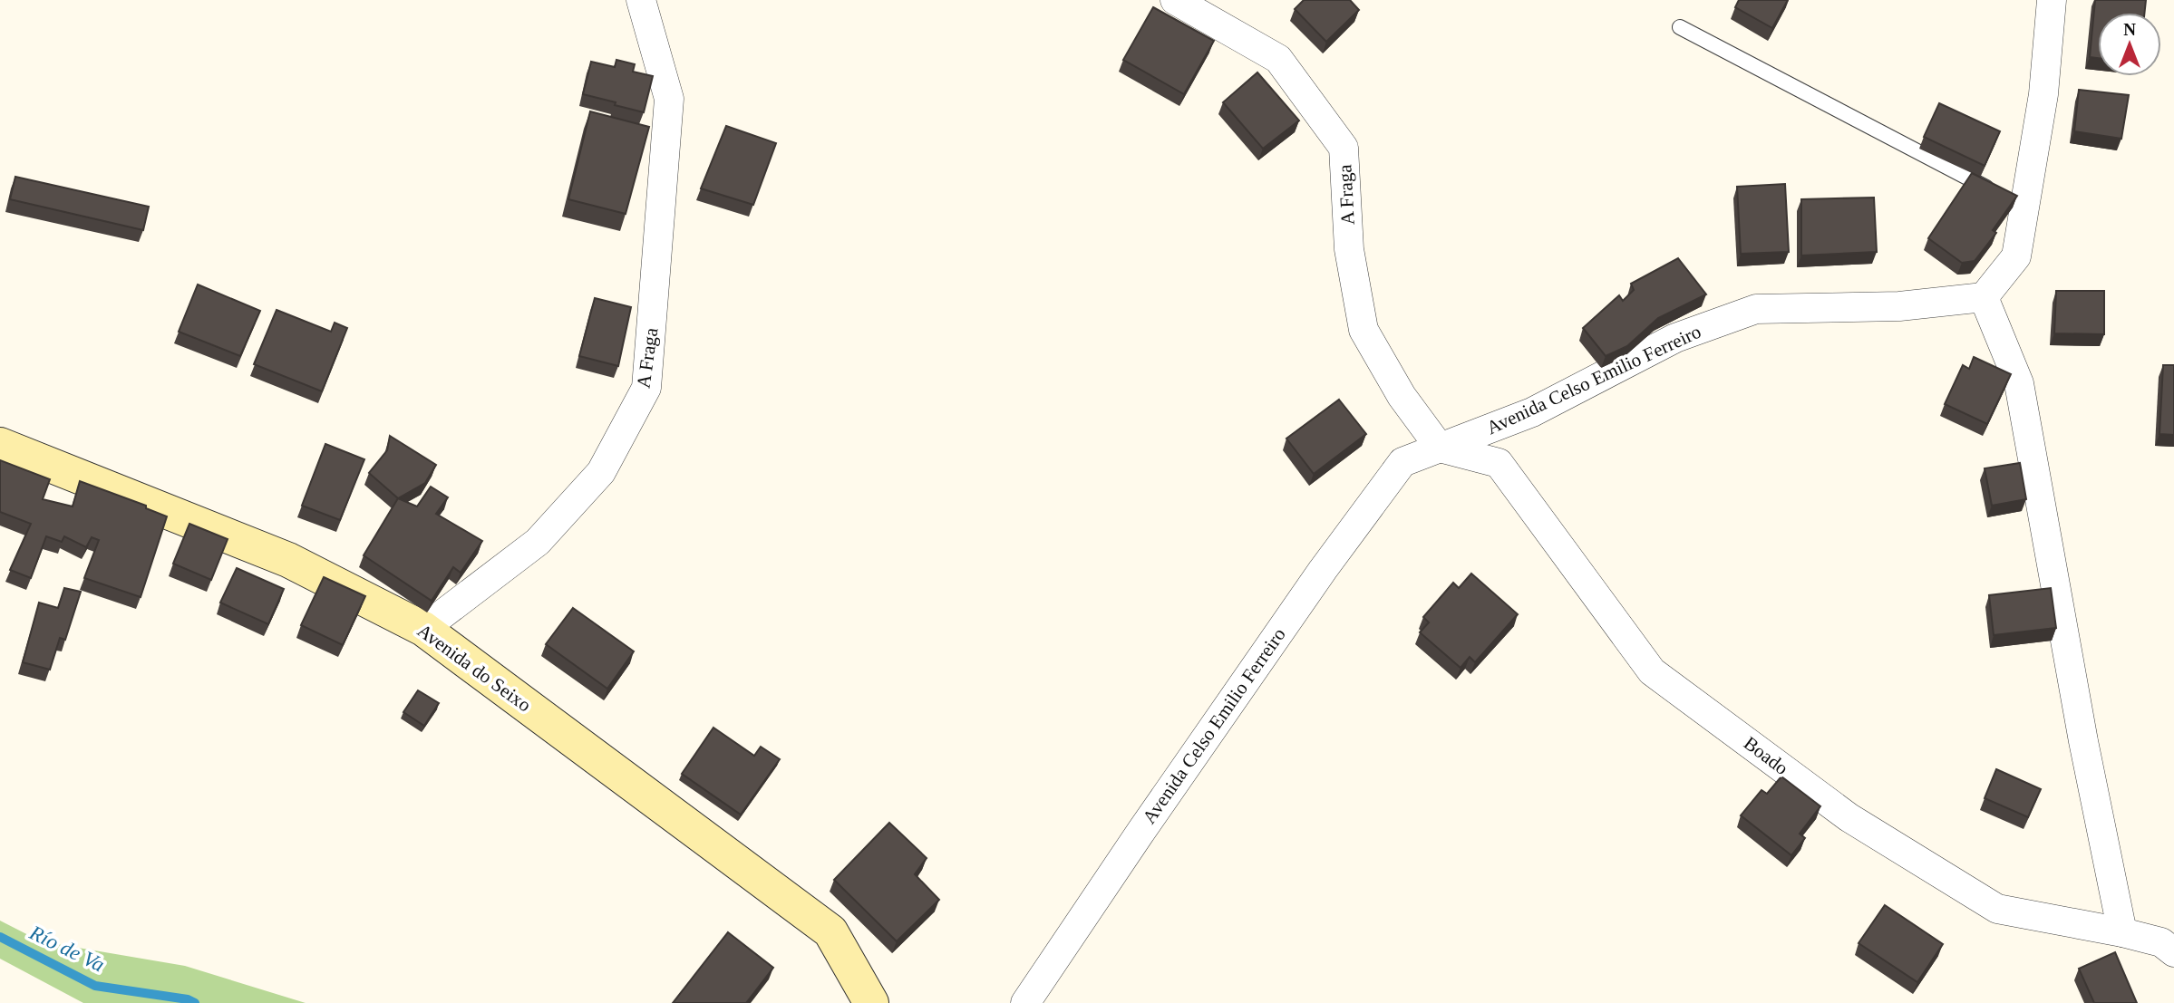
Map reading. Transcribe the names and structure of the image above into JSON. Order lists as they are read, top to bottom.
{
  "streets": {
    "street": [
      "A Fraga",
      "Avenida Celso Emilio Ferreiro",
      "Avenida do Seixo",
      "Boado"
    ]
  },
  "crossings": [
    ["A Fraga", "Avenida Celso Emilio Ferreiro"],
    ["A Fraga", "Avenida do Seixo"],
    ["A Fraga", "Boado"],
    ["Avenida Celso Emilio Ferreiro", "Boado"]
  ],
  "water": ["Río de Va"],
  "north": "top"
}
